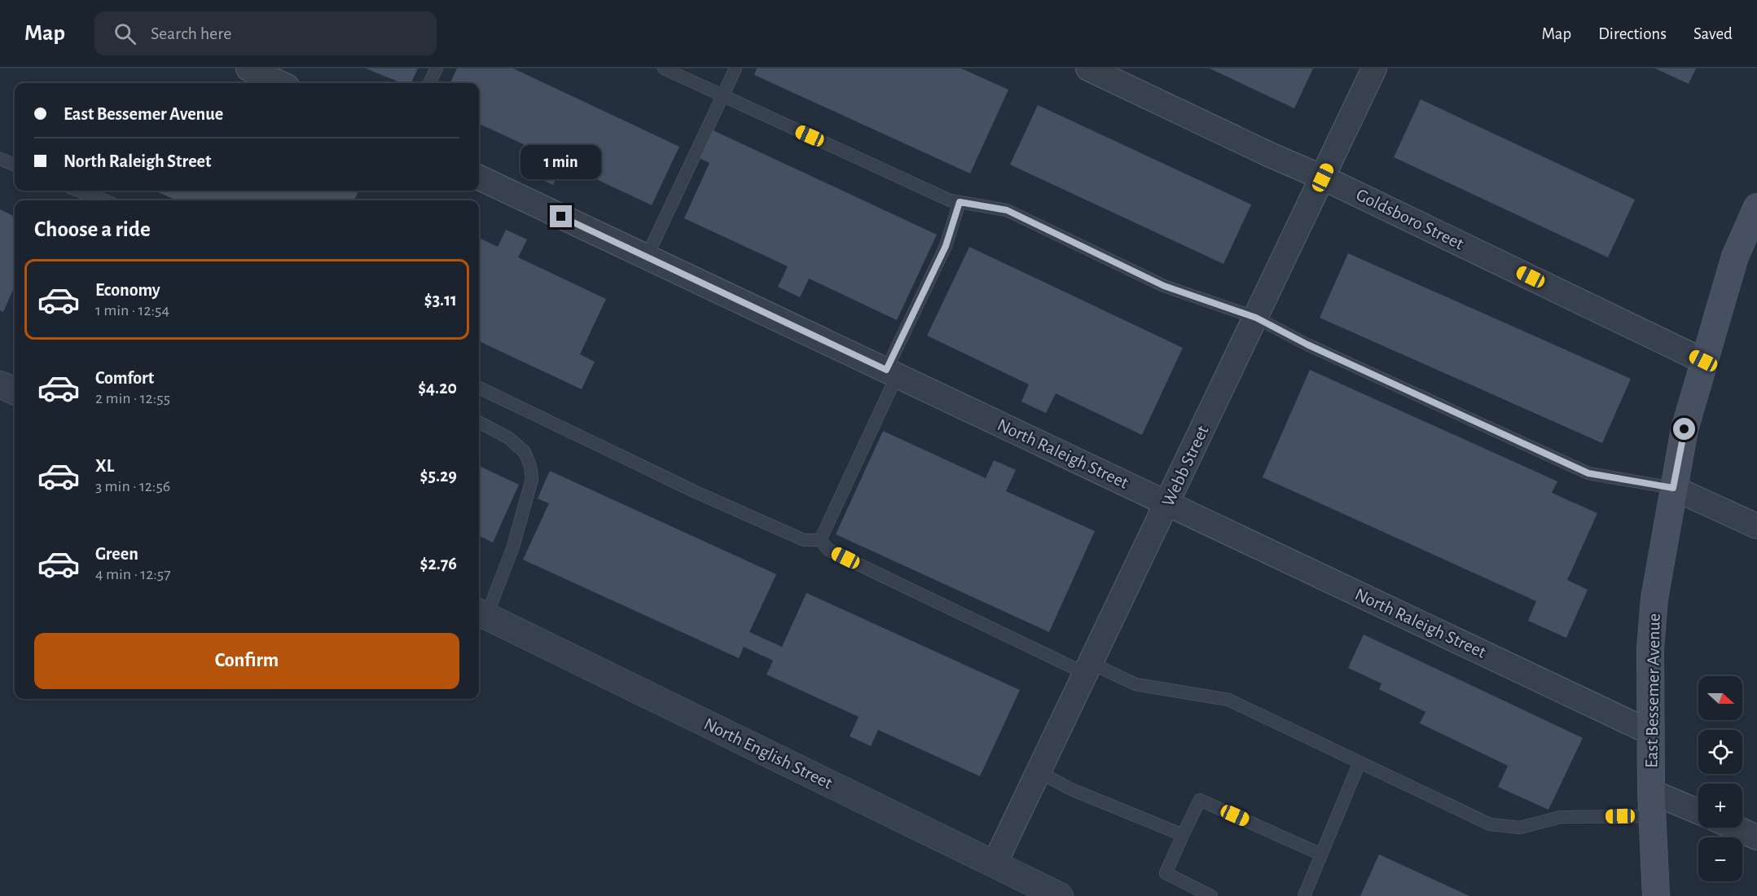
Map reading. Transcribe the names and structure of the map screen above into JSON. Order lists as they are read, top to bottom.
{
  "streets": {
    "main road": ["East Bessemer Avenue"],
    "street": [
      "Goldsboro Street",
      "North Raleigh Street",
      "Webb Street",
      "North English Street"
    ]
  },
  "crossings": [
    ["Goldsboro Street", "Webb Street"],
    ["Goldsboro Street", "East Bessemer Avenue"],
    ["North Raleigh Street", "Webb Street"],
    ["North Raleigh Street", "East Bessemer Avenue"],
    ["Webb Street", "North English Street"]
  ],
  "north": "right",
  "page": {
    "header": "Map",
    "search": "Search here",
    "nav": ["Map", "Directions", "Saved"],
    "banner": ["East Bessemer Avenue", "North Raleigh Street"],
    "bubble": "1 min",
    "heading": "Choose a ride",
    "list": [
      {
        "name": "Economy",
        "note": "1 min · 12:54",
        "value": "$3.11"
      },
      {
        "name": "Comfort",
        "note": "2 min · 12:55",
        "value": "$4.20"
      },
      {
        "name": "XL",
        "note": "3 min · 12:56",
        "value": "$5.29"
      },
      {
        "name": "Green",
        "note": "4 min · 12:57",
        "value": "$2.76"
      }
    ],
    "buttons": "Confirm",
    "map_buttons": ["+", "−"]
  }
}
